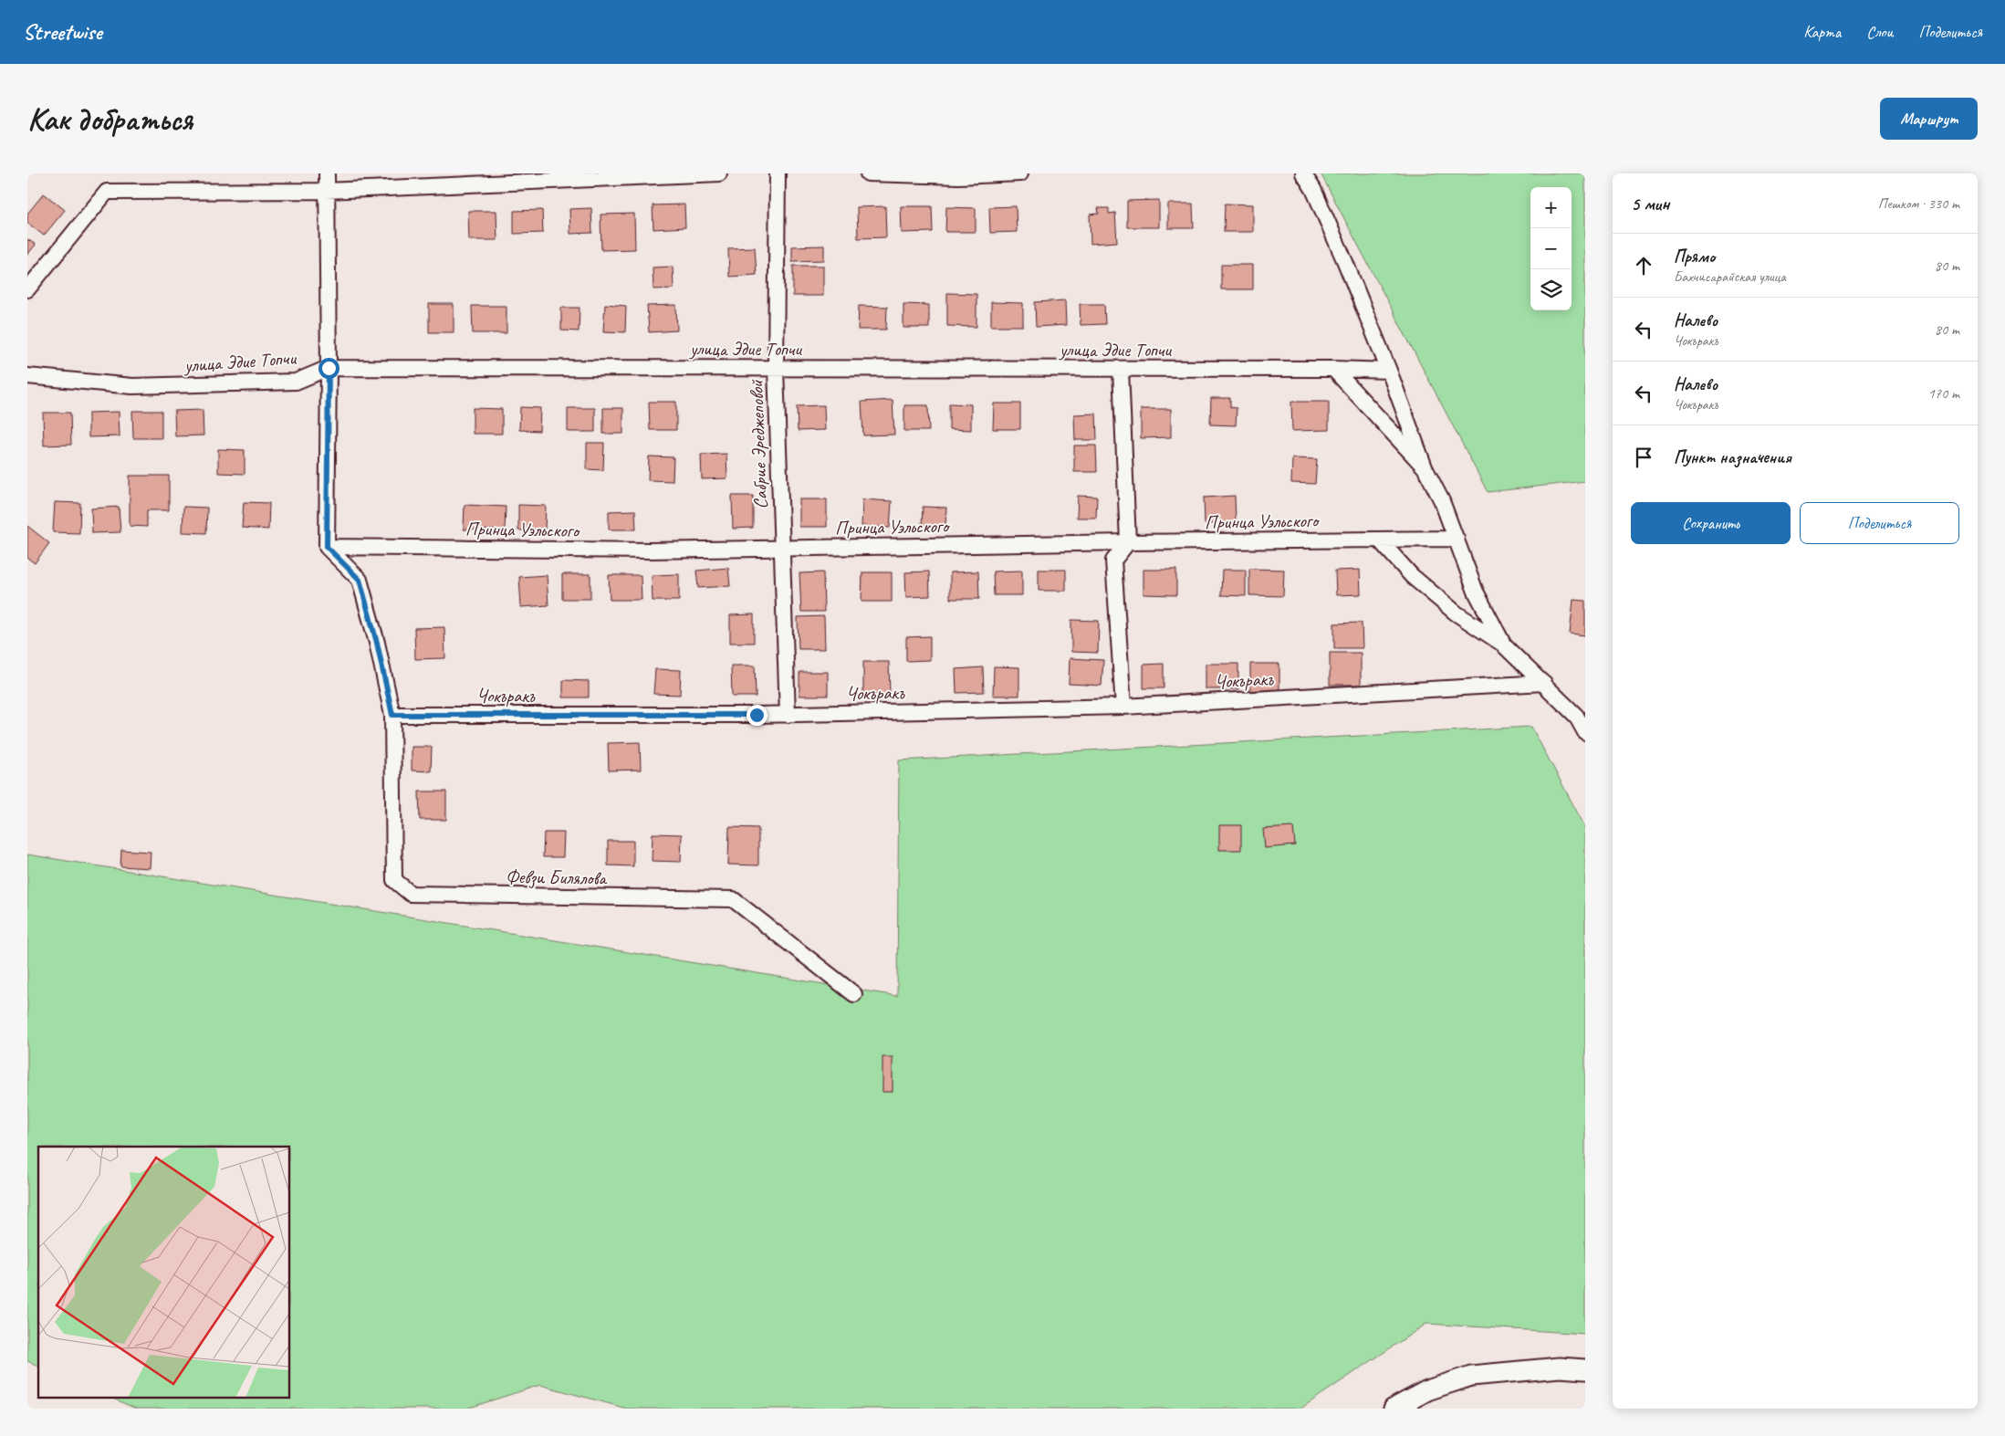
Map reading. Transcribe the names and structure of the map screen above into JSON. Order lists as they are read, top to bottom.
{
  "streets": {
    "street": [
      "улица Эдие Топчи",
      "Сабрие Эреджеповой",
      "Принца Уэльского",
      "Чокъракъ",
      "Февзи Билялова"
    ]
  },
  "crossings": [
    ["улица Эдие Топчи", "Сабрие Эреджеповой"],
    ["Сабрие Эреджеповой", "Принца Уэльского"],
    ["Сабрие Эреджеповой", "Чокъракъ"],
    ["Чокъракъ", "Февзи Билялова"]
  ],
  "page": {
    "header": "Streetwise",
    "nav": ["Карта", "Слои", "Поделиться"],
    "buttons": [
      "Маршрут",
      ["Сохранить", "Поделиться"]
    ],
    "title": "Как добраться",
    "heading": ["5 мин", "Пешком · 330 m"],
    "map_buttons": ["+", "−"],
    "list": [
      ["Прямо", "Бахчисарайская улица", "80 m"],
      ["Налево", "Чокъракъ", "80 m"],
      ["Налево", "Чокъракъ", "170 m"],
      "Пункт назначения"
    ]
  }
}
